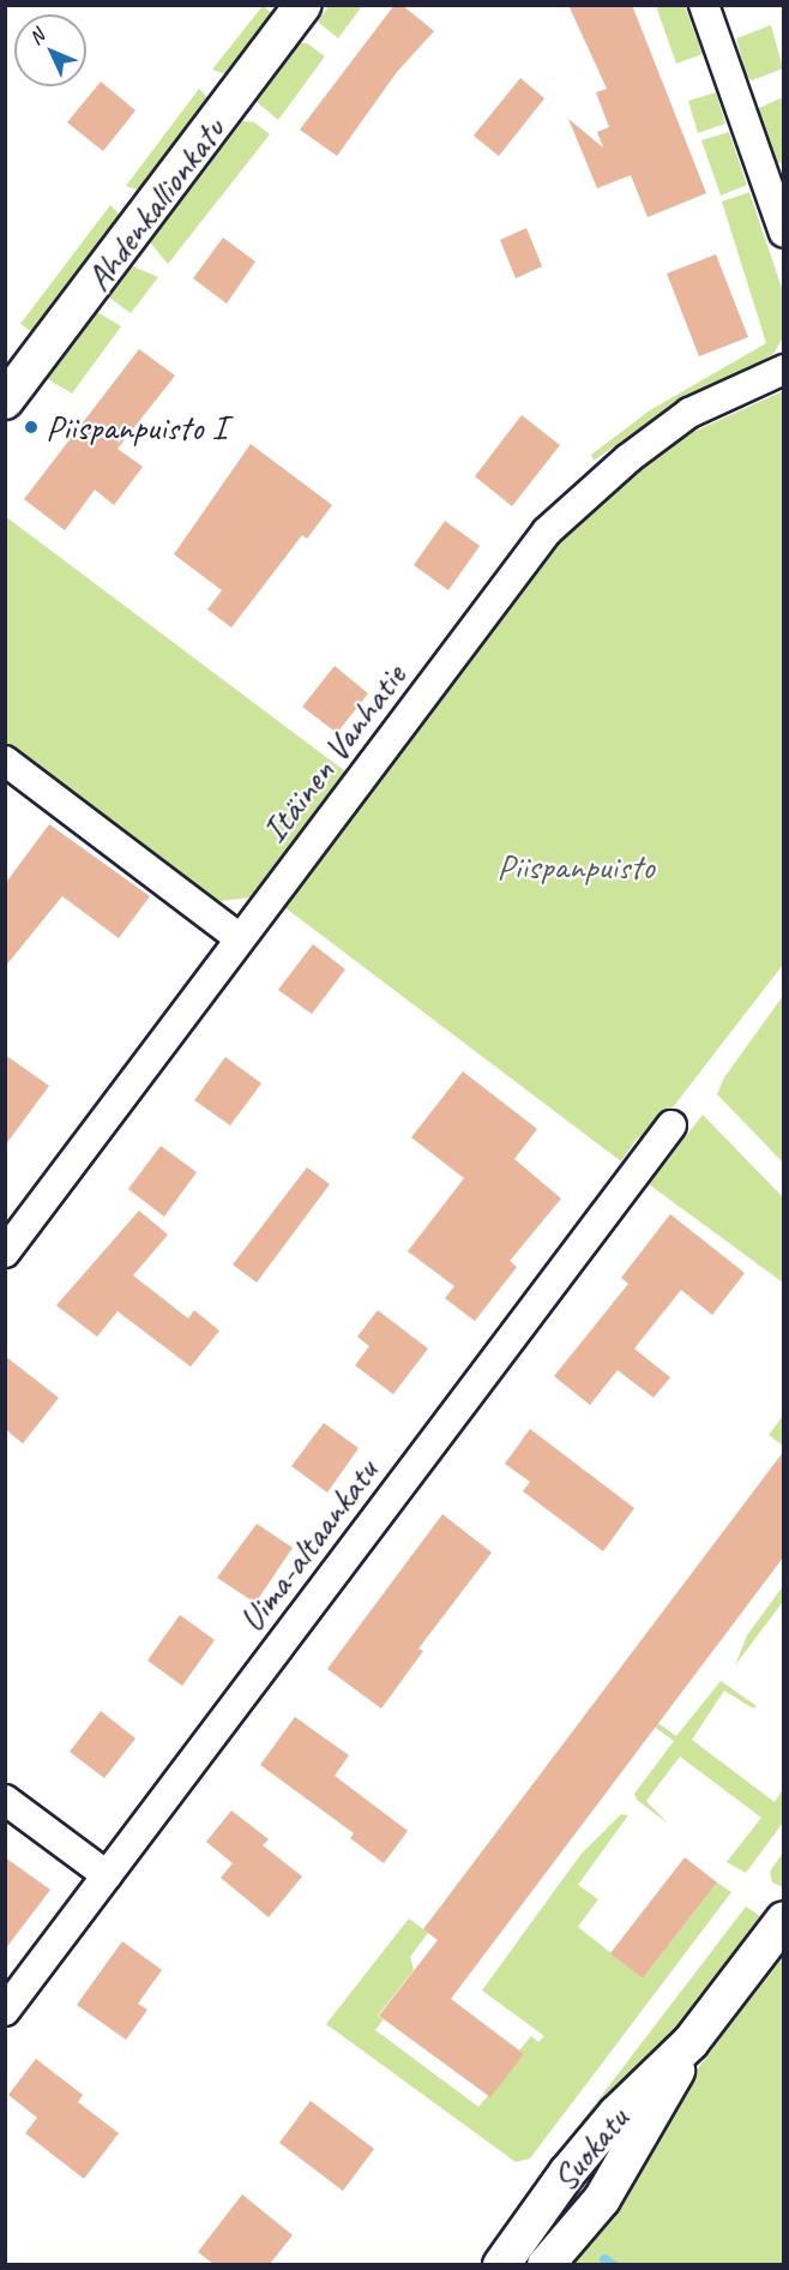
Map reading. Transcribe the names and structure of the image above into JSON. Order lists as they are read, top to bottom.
{
  "streets": {
    "street": [
      "Ahdenkallionkatu",
      "Itäinen Vanhatie",
      "Uima-altaankatu",
      "Suokatu"
    ]
  },
  "parks": ["Piispanpuisto"],
  "places": ["Piispanpuisto I"],
  "north": "top left"
}
